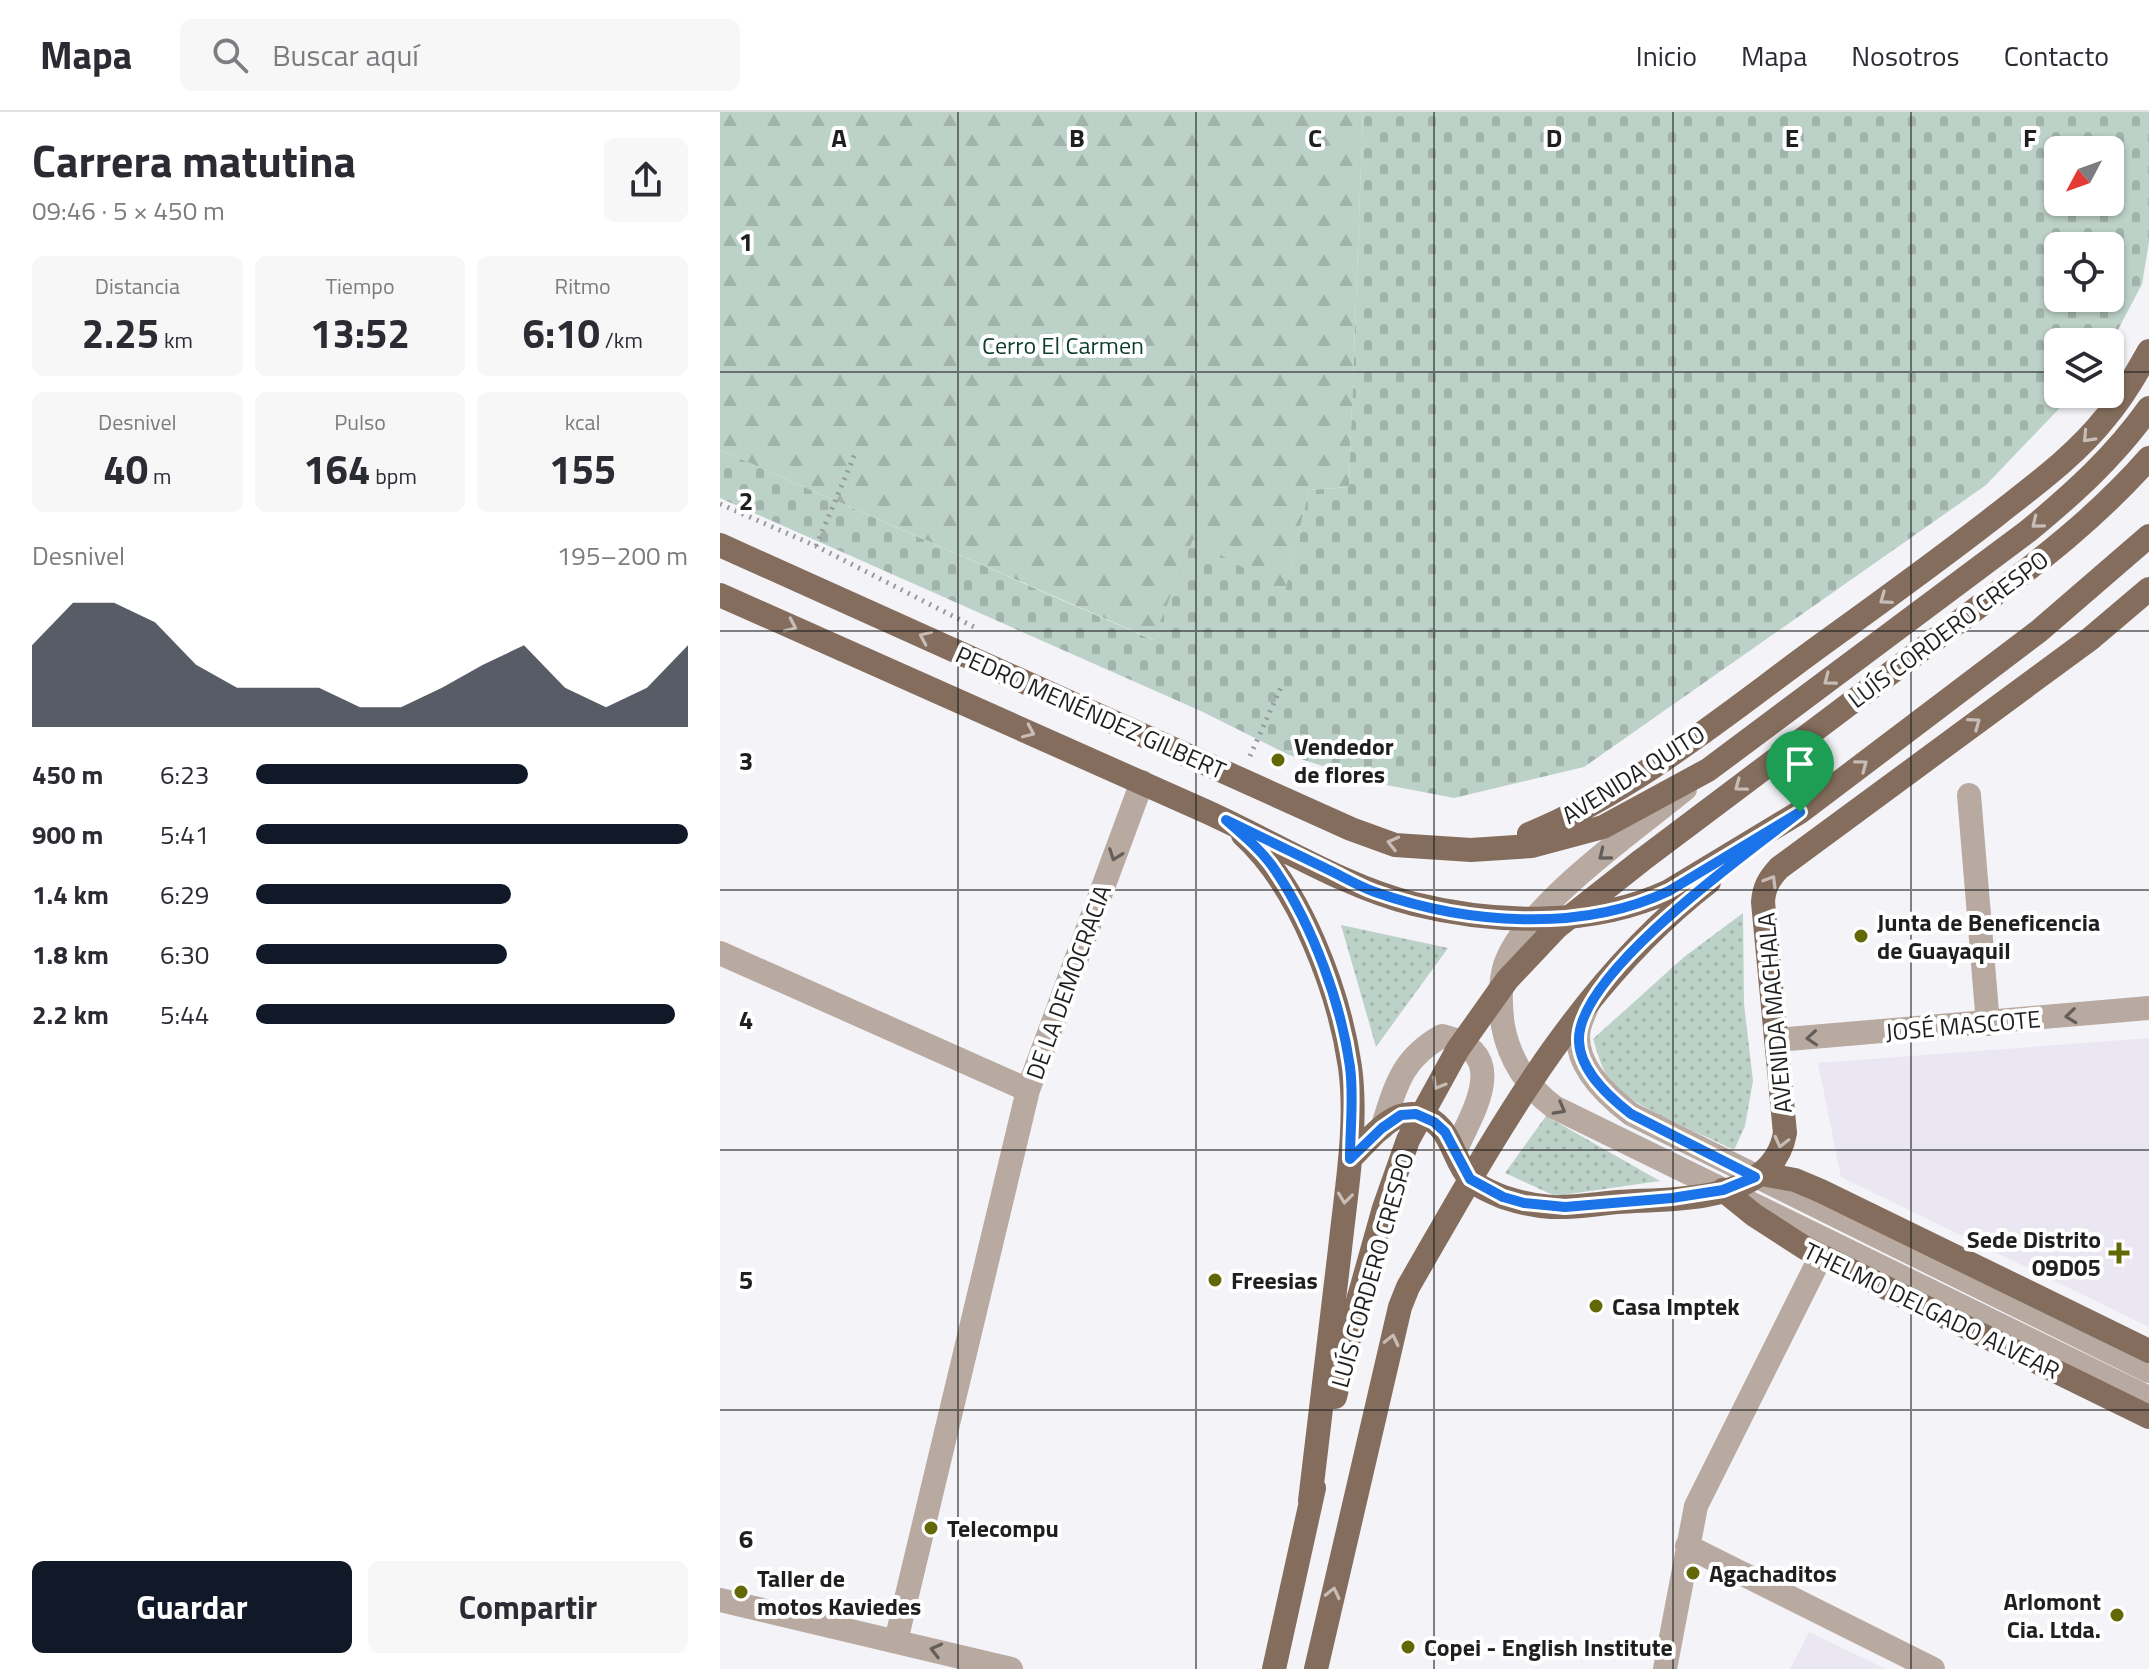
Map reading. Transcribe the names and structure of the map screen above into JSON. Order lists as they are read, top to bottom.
{
  "streets": {
    "main road": [
      "LUÍS CORDERO CRESPO",
      "PEDRO MENÉNDEZ GILBERT",
      "AVENIDA QUITO",
      "AVENIDA MACHALA",
      "THELMO DELGADO ALVEAR"
    ],
    "street": ["DE LA DEMOCRACIA", "JOSÉ MASCOTE"]
  },
  "crossings": [
    ["LUÍS CORDERO CRESPO", "THELMO DELGADO ALVEAR"],
    ["PEDRO MENÉNDEZ GILBERT", "AVENIDA QUITO"],
    ["PEDRO MENÉNDEZ GILBERT", "DE LA DEMOCRACIA"],
    ["AVENIDA QUITO", "THELMO DELGADO ALVEAR"],
    ["AVENIDA MACHALA", "JOSÉ MASCOTE"],
    ["AVENIDA MACHALA", "THELMO DELGADO ALVEAR"]
  ],
  "one_way": ["DE LA DEMOCRACIA", "JOSÉ MASCOTE"],
  "parks": ["Cerro El Carmen"],
  "places": {
    "other": [
      "Vendedor de flores",
      "Junta de Beneficencia de Guayaquil",
      "Freesias",
      "Casa Imptek",
      "Telecompu",
      "Agachaditos",
      "Taller de motos Kaviedes",
      "Arlomont Cia. Ltda.",
      "Copei - English Institute"
    ],
    "health": ["Sede Distrito 09D05"]
  },
  "north": "bottom left",
  "page": {
    "header": "Mapa",
    "search": "Buscar aquí",
    "nav": [
      "Inicio",
      "Mapa",
      "Nosotros",
      "Contacto"
    ],
    "heading": ["Carrera matutina", "09:46 · 5 × 450 m"],
    "stats": [
      ["Distancia", "2.25 km"],
      ["Tiempo", "13:52"],
      ["Ritmo", "6:10 /km"],
      ["Desnivel", "40 m"],
      ["Pulso", "164 bpm"],
      ["kcal", "155"]
    ],
    "chart": ["Desnivel", "195–200 m"],
    "list": [
      {
        "name": "450 m",
        "note": "6:23"
      },
      {
        "name": "900 m",
        "note": "5:41"
      },
      {
        "name": "1.4 km",
        "note": "6:29"
      },
      {
        "name": "1.8 km",
        "note": "6:30"
      },
      {
        "name": "2.2 km",
        "note": "5:44"
      }
    ],
    "buttons": ["Guardar", "Compartir"]
  },
  "grid": {
    "columns": [
      "A",
      "B",
      "C",
      "D",
      "E",
      "F"
    ],
    "rows": [
      "1",
      "2",
      "3",
      "4",
      "5",
      "6"
    ]
  }
}
